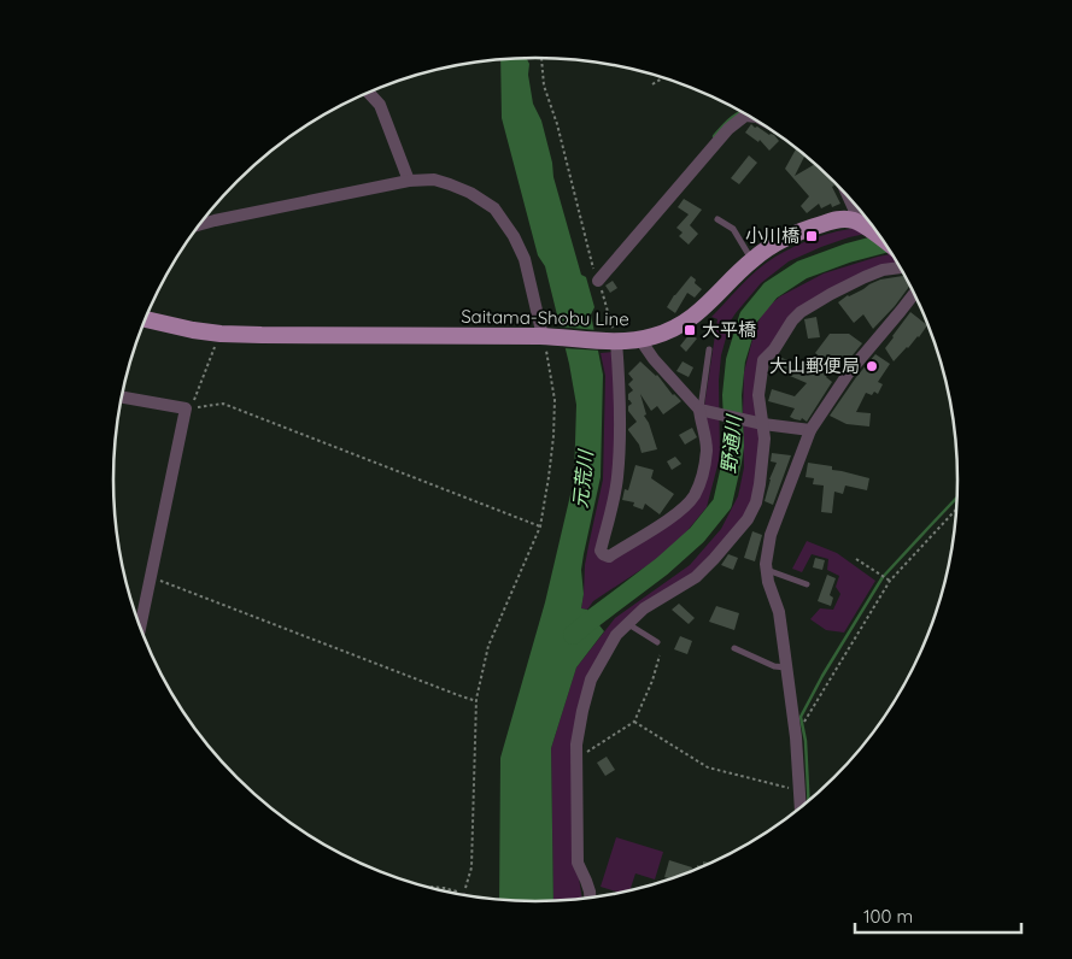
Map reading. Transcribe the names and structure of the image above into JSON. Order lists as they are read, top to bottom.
{
  "streets": {
    "main road": ["Saitama-Shobu Line"]
  },
  "water": ["野通川", "元荒川"],
  "places": {
    "transit": ["小川橋", "大平橋"],
    "other": ["大山郵便局"]
  },
  "scale_bar": "100 m"
}
